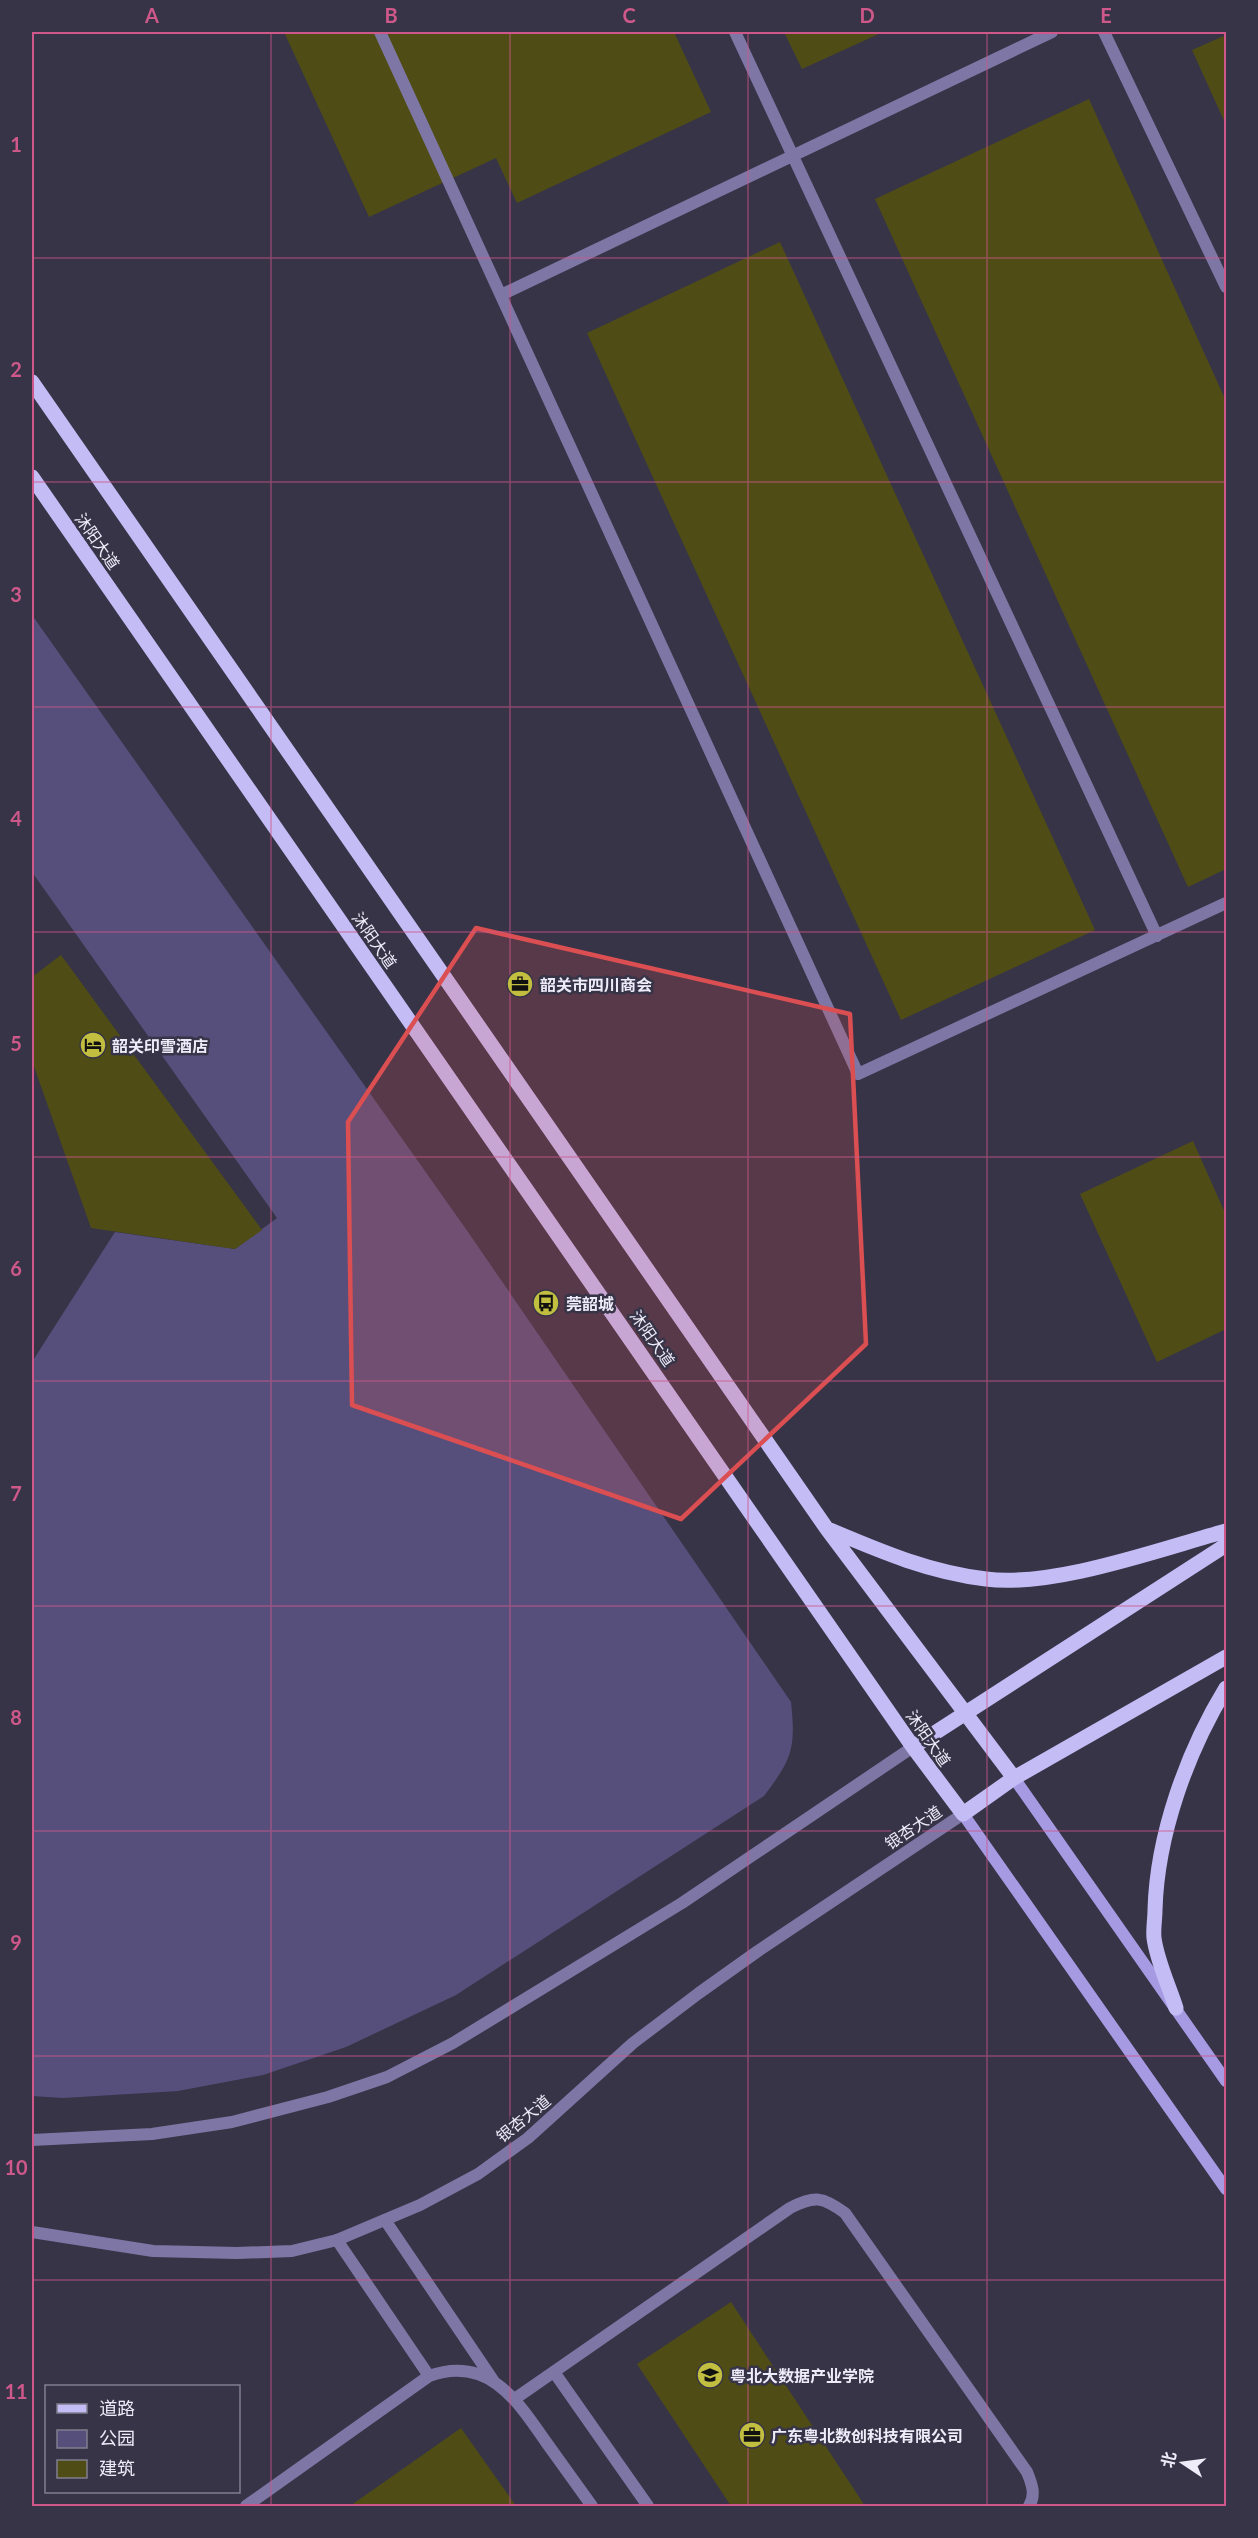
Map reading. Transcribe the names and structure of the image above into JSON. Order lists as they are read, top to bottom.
{
  "streets": {
    "main road": ["沐阳大道"],
    "street": ["银杏大道"]
  },
  "crossings": [
    ["沐阳大道", "银杏大道"]
  ],
  "places": {
    "office": ["韶关市四川商会", "广东粤北数创科技有限公司"],
    "hotel": ["韶关印雪酒店"],
    "bus stop": ["莞韶城"],
    "school or university": ["粤北大数据产业学院"]
  },
  "legend": ["道路", "公园", "建筑"],
  "north": "left",
  "grid": {
    "columns": [
      "A",
      "B",
      "C",
      "D",
      "E"
    ],
    "rows": [
      "1",
      "2",
      "3",
      "4",
      "5",
      "6",
      "7",
      "8",
      "9",
      "10",
      "11"
    ]
  }
}
